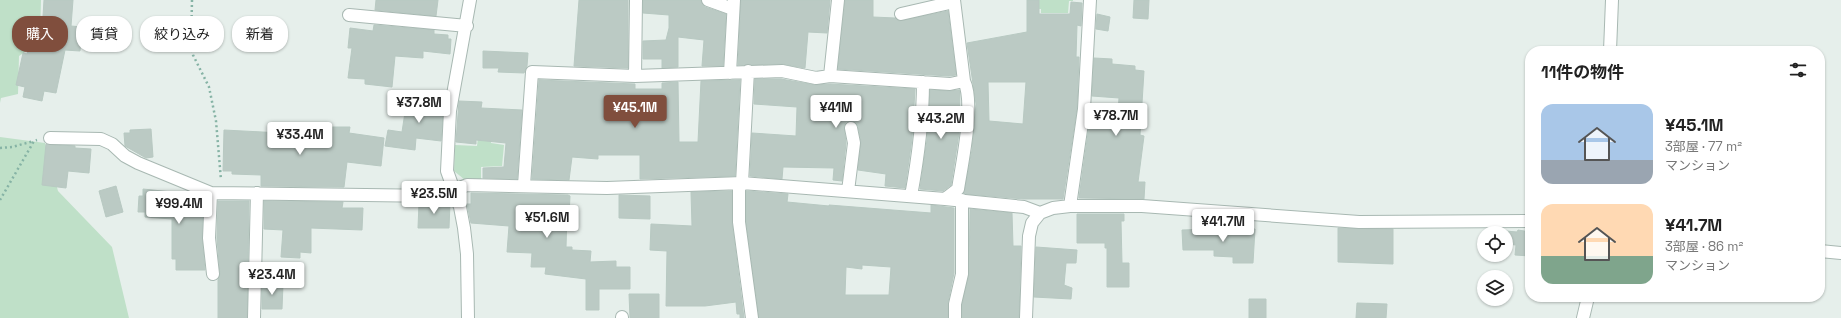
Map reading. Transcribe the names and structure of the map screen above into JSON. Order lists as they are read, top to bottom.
{
  "page": {
    "chip": [
      "購入",
      "賃貸",
      "絞り込み",
      "新着"
    ],
    "heading": "11件の物件",
    "price": [
      "¥37.8M",
      "¥45.1M",
      "¥41M",
      "¥78.7M",
      "¥43.2M",
      "¥33.4M",
      "¥23.5M",
      "¥99.4M",
      "¥51.6M",
      "¥41.7M",
      "¥23.4M"
    ],
    "list": [
      {
        "name": "¥45.1M",
        "note": "3部屋 · 77 m² · マンション"
      },
      {
        "name": "¥41.7M",
        "note": "3部屋 · 86 m² · マンション"
      }
    ]
  }
}
